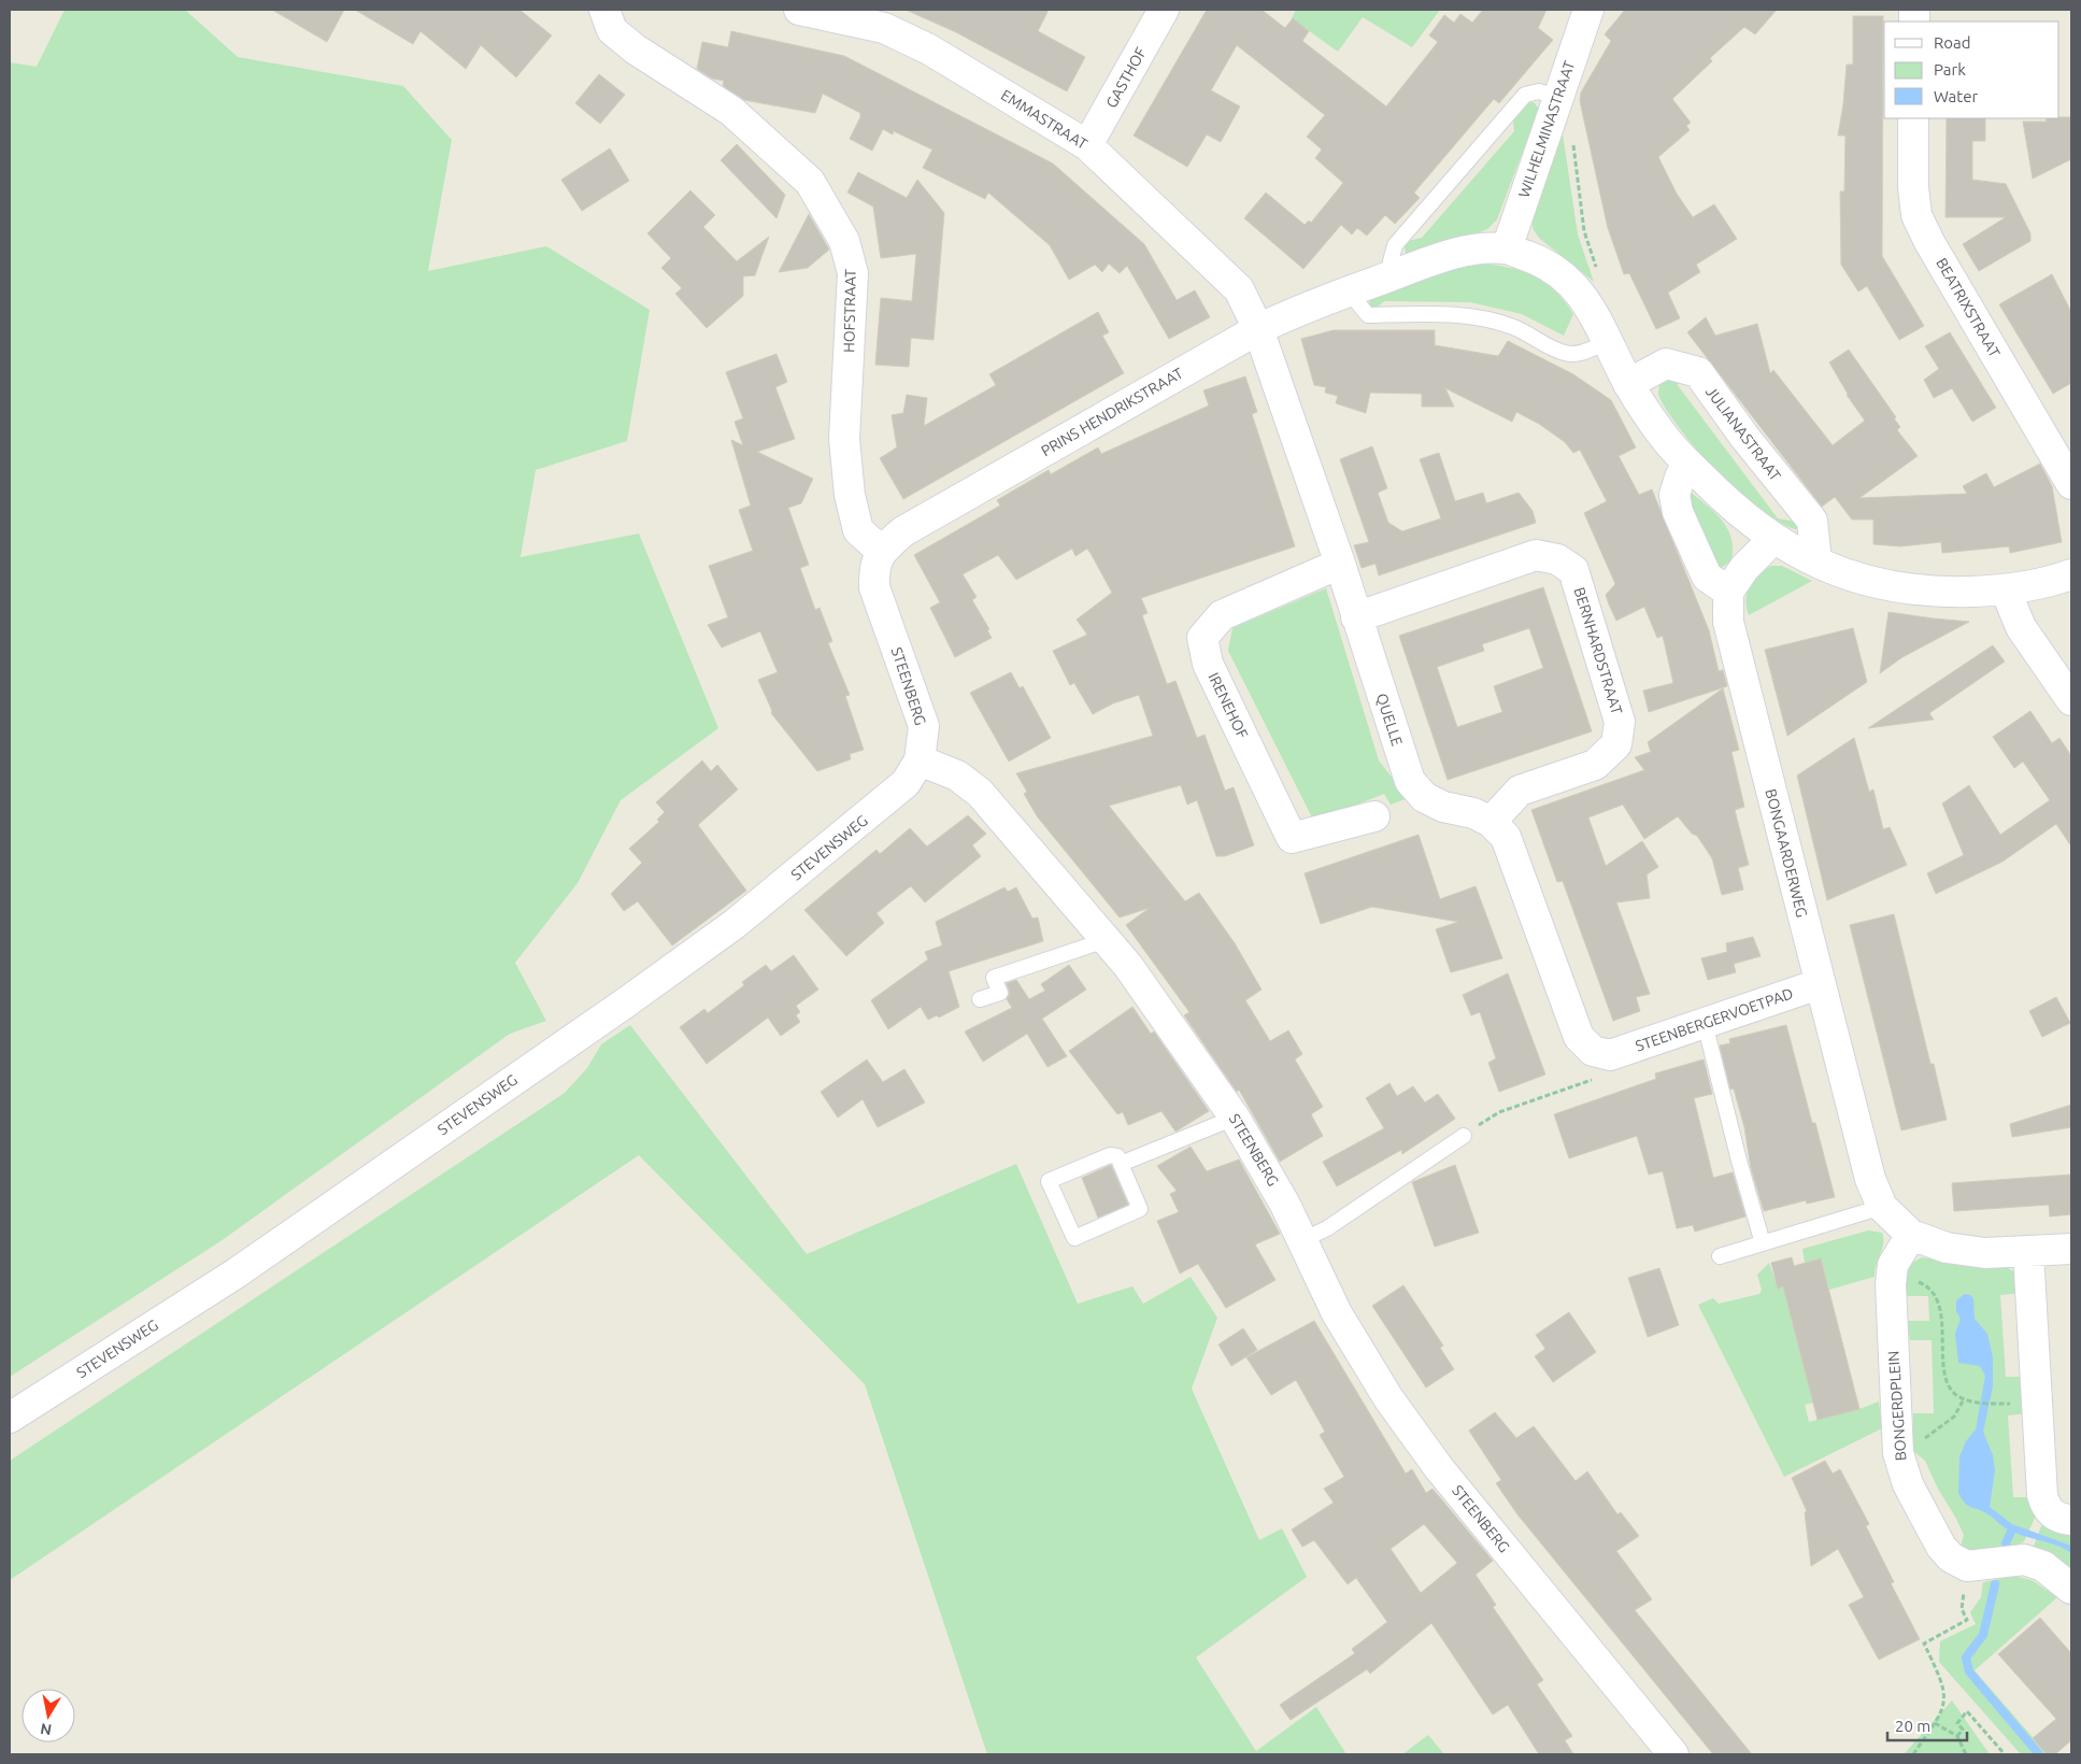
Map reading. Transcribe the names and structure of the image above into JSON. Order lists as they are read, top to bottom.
{
  "streets": {
    "street": [
      "GASTHOF",
      "EMMASTRAAT",
      "WILHELMINASTRAAT",
      "BEATRIXSTRAAT",
      "HOFSTRAAT",
      "PRINS HENDRIKSTRAAT",
      "JULIANASTRAAT",
      "BERNHARDSTRAAT",
      "STEENBERG",
      "IRENEHOF",
      "QUELLE",
      "STEVENSWEG",
      "BONGAARDERWEG",
      "STEENBERGERVOETPAD",
      "BONGERDPLEIN"
    ]
  },
  "crossings": [
    ["GASTHOF", "EMMASTRAAT"],
    ["EMMASTRAAT", "PRINS HENDRIKSTRAAT"],
    ["EMMASTRAAT", "QUELLE"],
    ["WILHELMINASTRAAT", "PRINS HENDRIKSTRAAT"],
    ["HOFSTRAAT", "PRINS HENDRIKSTRAAT"],
    ["HOFSTRAAT", "STEENBERG"],
    ["PRINS HENDRIKSTRAAT", "STEENBERG"],
    ["PRINS HENDRIKSTRAAT", "QUELLE"],
    ["BERNHARDSTRAAT", "QUELLE"],
    ["STEENBERG", "STEVENSWEG"],
    ["IRENEHOF", "QUELLE"],
    ["QUELLE", "STEENBERGERVOETPAD"],
    ["BONGAARDERWEG", "STEENBERGERVOETPAD"]
  ],
  "legend": ["Road", "Park", "Water"],
  "scale_bar": "20 m",
  "north": "bottom"
}
